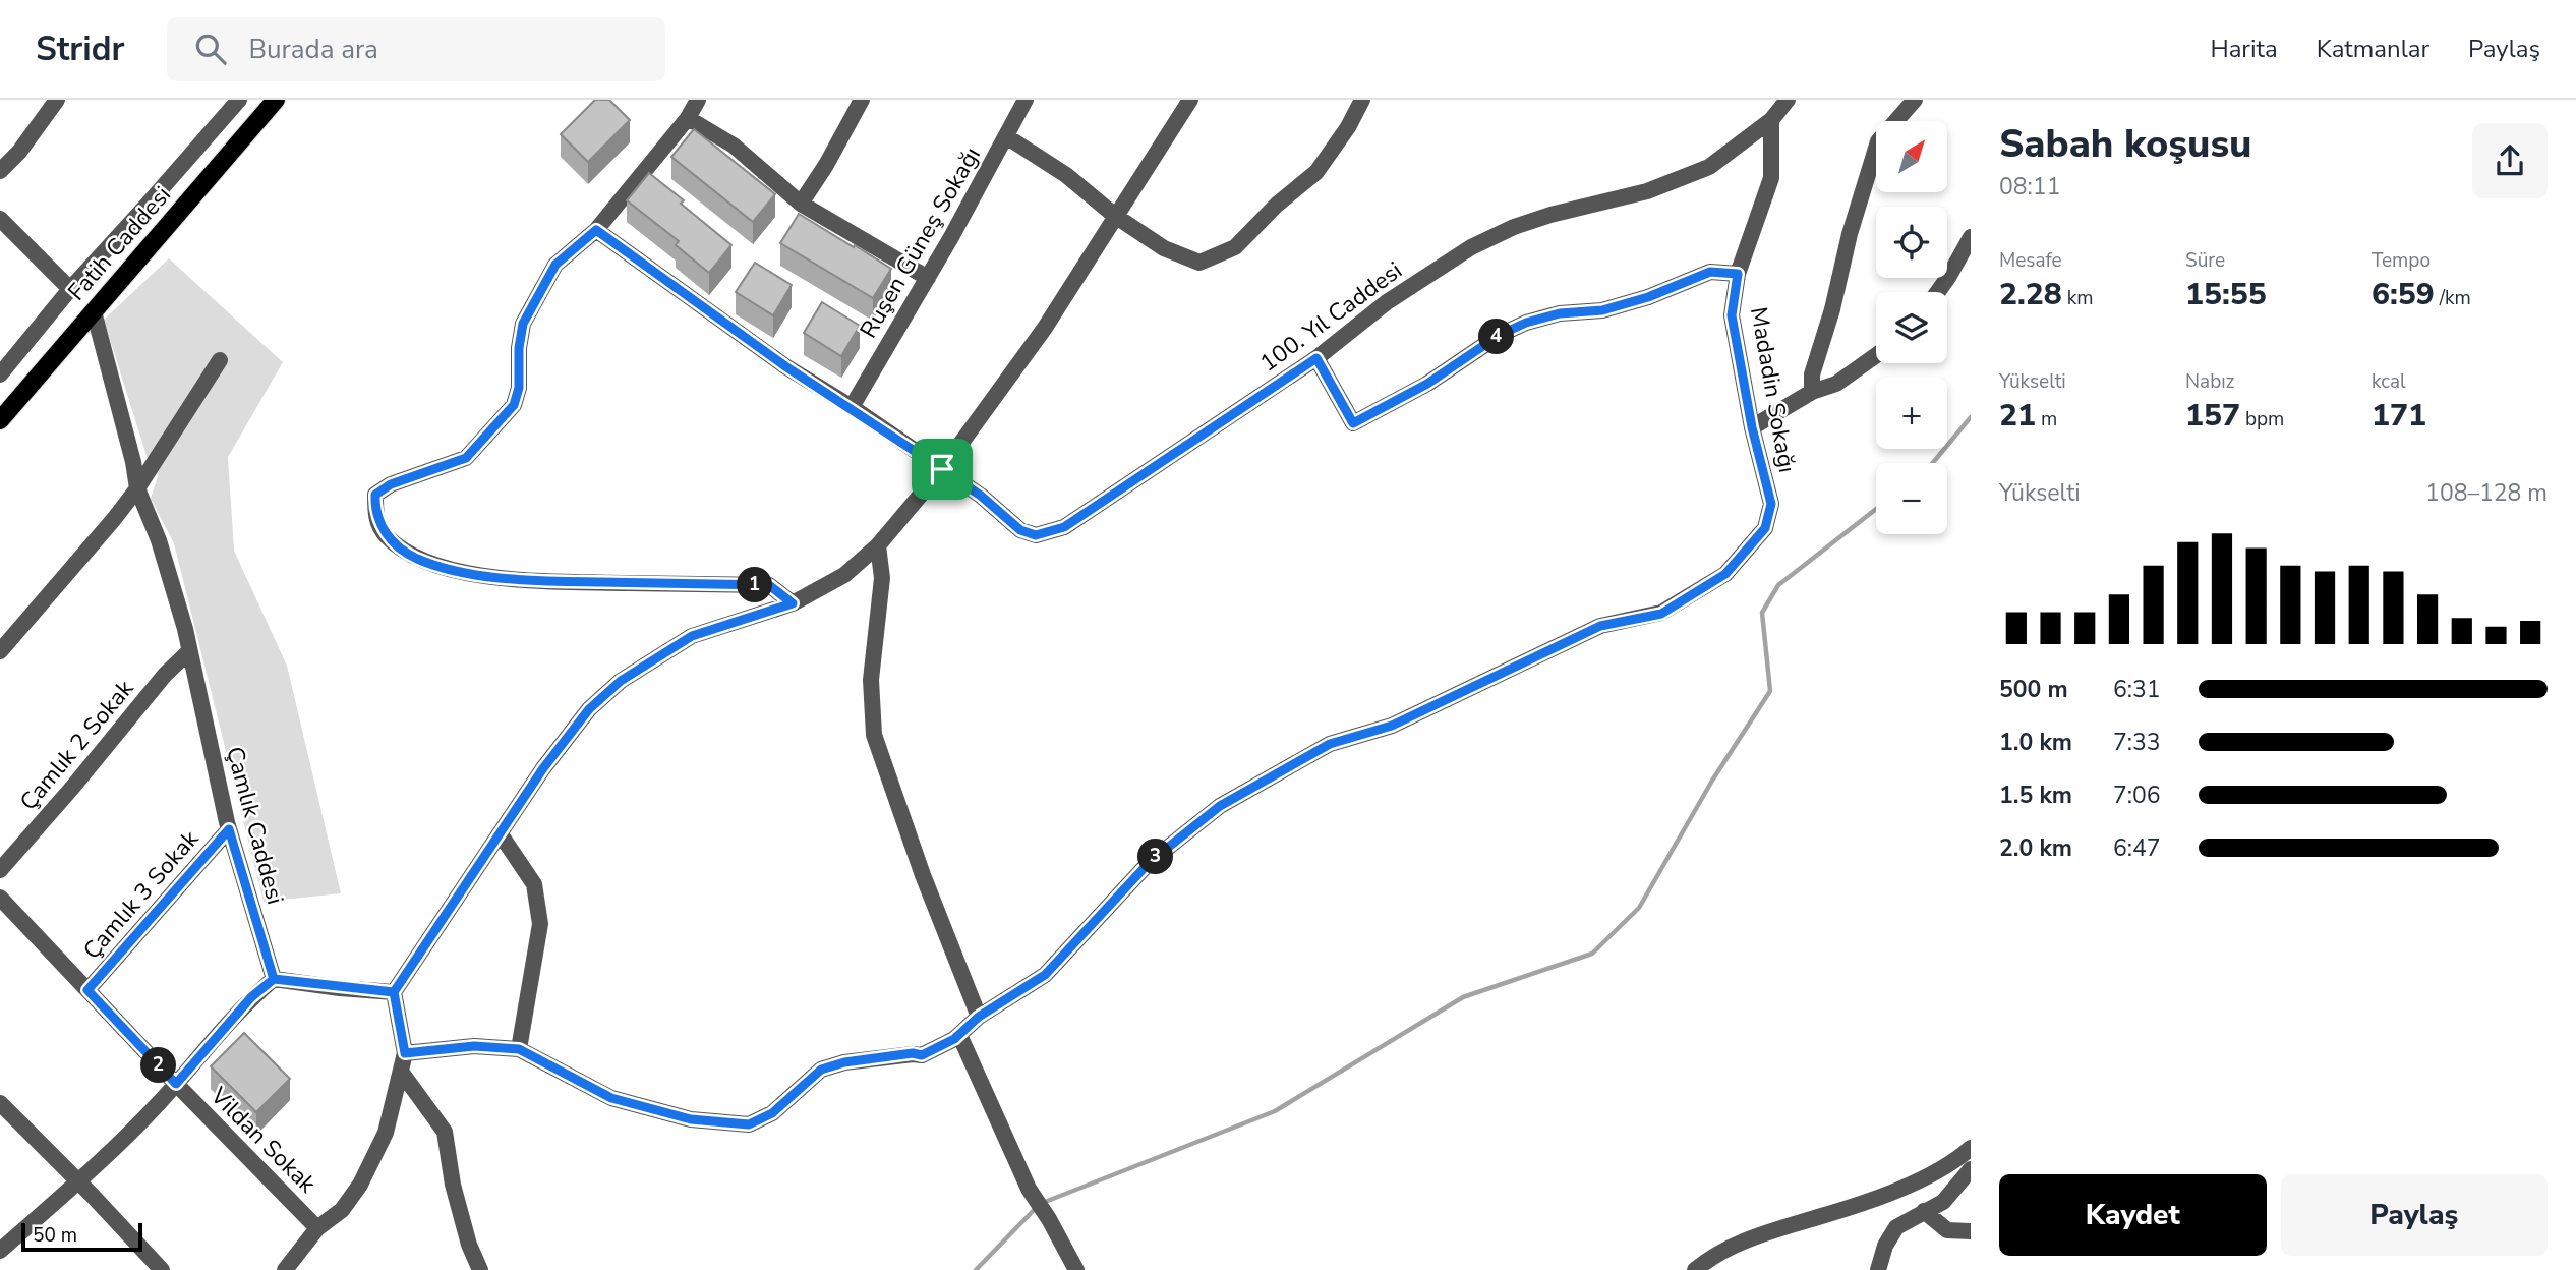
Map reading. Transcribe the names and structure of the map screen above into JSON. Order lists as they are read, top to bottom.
{
  "streets": {
    "main road": ["Fatih Caddesi"],
    "street": [
      "Ruşen Güneş Sokağı",
      "100. Yıl Caddesi",
      "Madadin Sokağı",
      "Çamlık 2 Sokak",
      "Çamlık Caddesi",
      "Çamlık 3 Sokak",
      "Vildan Sokak"
    ]
  },
  "crossings": [
    ["Ruşen Güneş Sokağı", "100. Yıl Caddesi"],
    ["Fatih Caddesi", "Çamlık Caddesi"],
    ["100. Yıl Caddesi", "Madadin Sokağı"],
    ["Çamlık 2 Sokak", "Çamlık Caddesi"],
    ["Çamlık Caddesi", "Çamlık 3 Sokak"],
    ["Çamlık 3 Sokak", "Vildan Sokak"]
  ],
  "scale_bar": "50 m",
  "north": "top right",
  "page": {
    "header": "Stridr",
    "search": "Burada ara",
    "nav": ["Harita", "Katmanlar", "Paylaş"],
    "heading": ["Sabah koşusu", "08:11"],
    "map_buttons": ["+", "−"],
    "stats": [
      ["Mesafe", "2.28 km"],
      ["Süre", "15:55"],
      ["Tempo", "6:59 /km"],
      ["Yükselti", "21 m"],
      ["Nabız", "157 bpm"],
      ["kcal", "171"]
    ],
    "pins": [
      "4",
      "1",
      "3",
      "2"
    ],
    "chart": ["Yükselti", "108–128 m"],
    "list": [
      {
        "name": "500 m",
        "note": "6:31"
      },
      {
        "name": "1.0 km",
        "note": "7:33"
      },
      {
        "name": "1.5 km",
        "note": "7:06"
      },
      {
        "name": "2.0 km",
        "note": "6:47"
      }
    ],
    "buttons": ["Kaydet", "Paylaş"],
    "scale": "50 m"
  }
}
